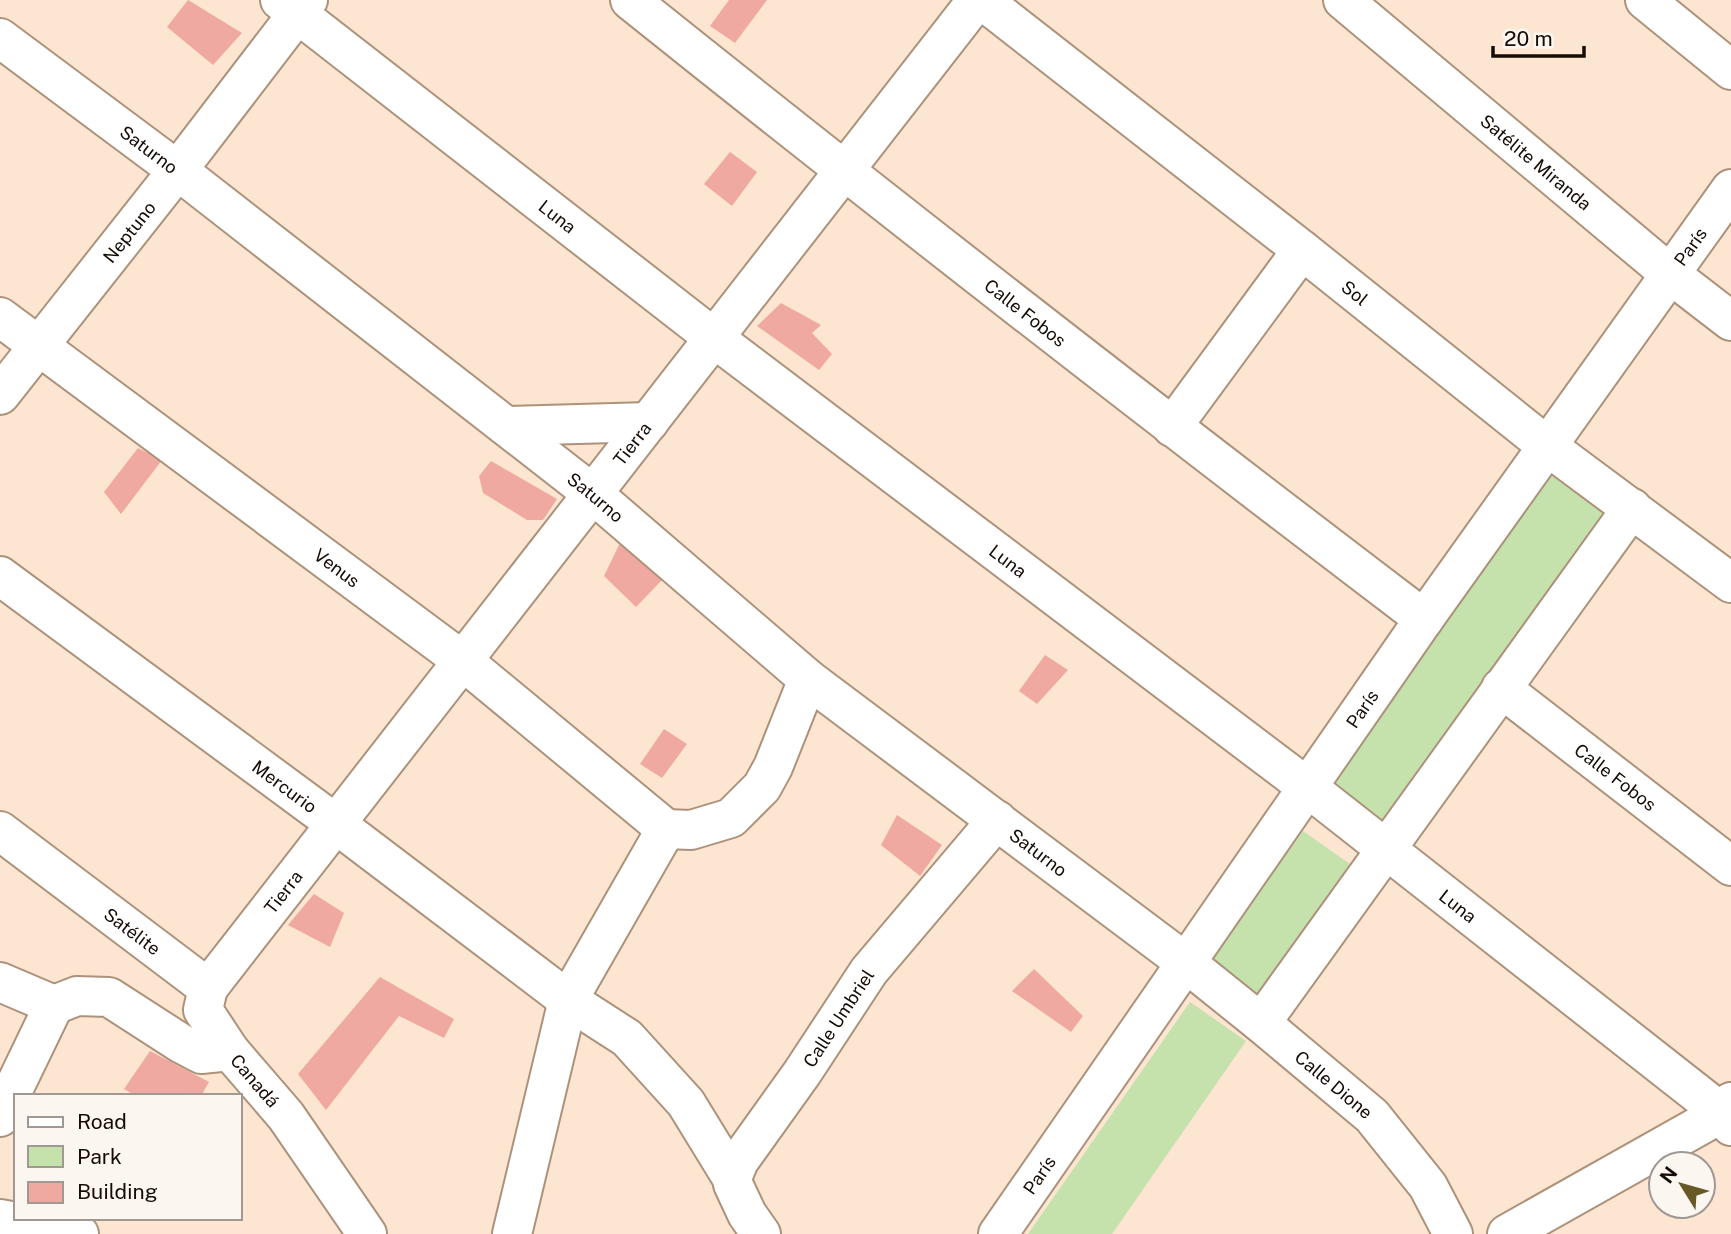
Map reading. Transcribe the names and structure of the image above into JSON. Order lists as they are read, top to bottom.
{
  "streets": {
    "street": [
      "Saturno",
      "Satélite Miranda",
      "Luna",
      "Neptuno",
      "París",
      "Sol",
      "Calle Fobos",
      "Tierra",
      "Venus",
      "Mercurio",
      "Satélite",
      "Calle Umbriel",
      "Canadá",
      "Calle Dione"
    ]
  },
  "crossings": [
    ["Saturno", "Neptuno"],
    ["Saturno", "París"],
    ["Saturno", "Tierra"],
    ["Saturno", "Calle Umbriel"],
    ["Saturno", "Calle Dione"],
    ["Satélite Miranda", "París"],
    ["Luna", "Neptuno"],
    ["Luna", "París"],
    ["Luna", "Tierra"],
    ["Neptuno", "Venus"],
    ["París", "Sol"],
    ["París", "Calle Fobos"],
    ["París", "Calle Dione"],
    ["Sol", "Tierra"],
    ["Calle Fobos", "Tierra"],
    ["Tierra", "Venus"],
    ["Tierra", "Mercurio"],
    ["Tierra", "Satélite"],
    ["Mercurio", "Calle Umbriel"]
  ],
  "legend": ["Road", "Park", "Building"],
  "scale_bar": "20 m",
  "north": "top left"
}
